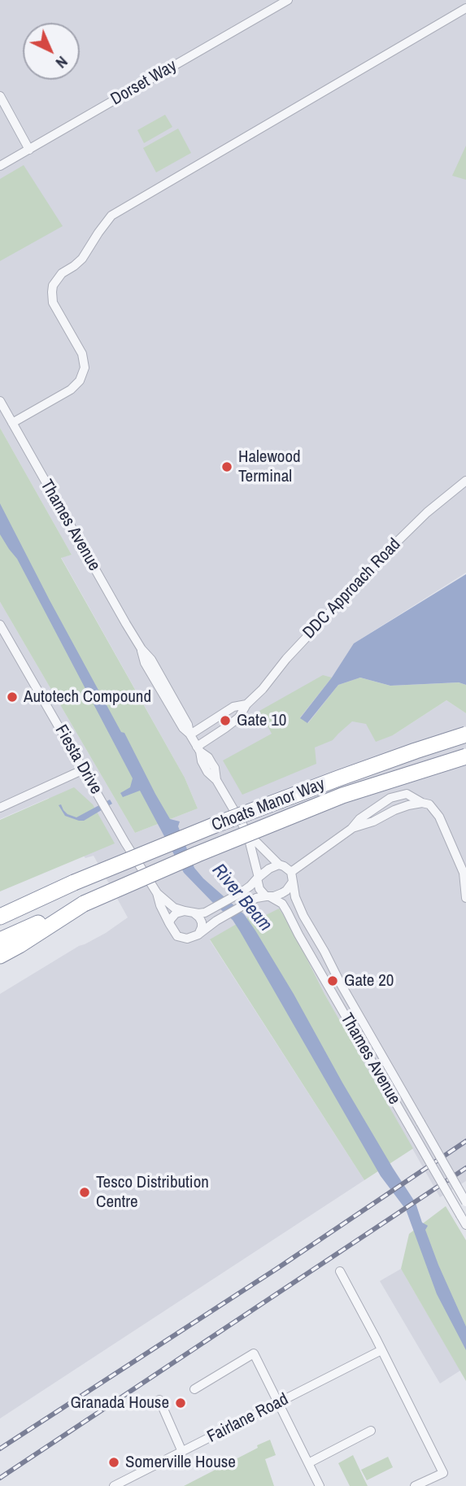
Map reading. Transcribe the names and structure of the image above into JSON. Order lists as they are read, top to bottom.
{
  "streets": {
    "highway": ["Choats Manor Way"],
    "street": [
      "Dorset Way",
      "Thames Avenue",
      "DDC Approach Road",
      "Fiesta Drive",
      "Fairlane Road"
    ]
  },
  "crossings": [
    ["Thames Avenue", "DDC Approach Road"]
  ],
  "water": ["River Beam"],
  "places": [
    "Halewood Terminal",
    "Autotech Compound",
    "Gate 10",
    "Gate 20",
    "Tesco Distribution Centre",
    "Granada House",
    "Somerville House"
  ],
  "north": "bottom right"
}
